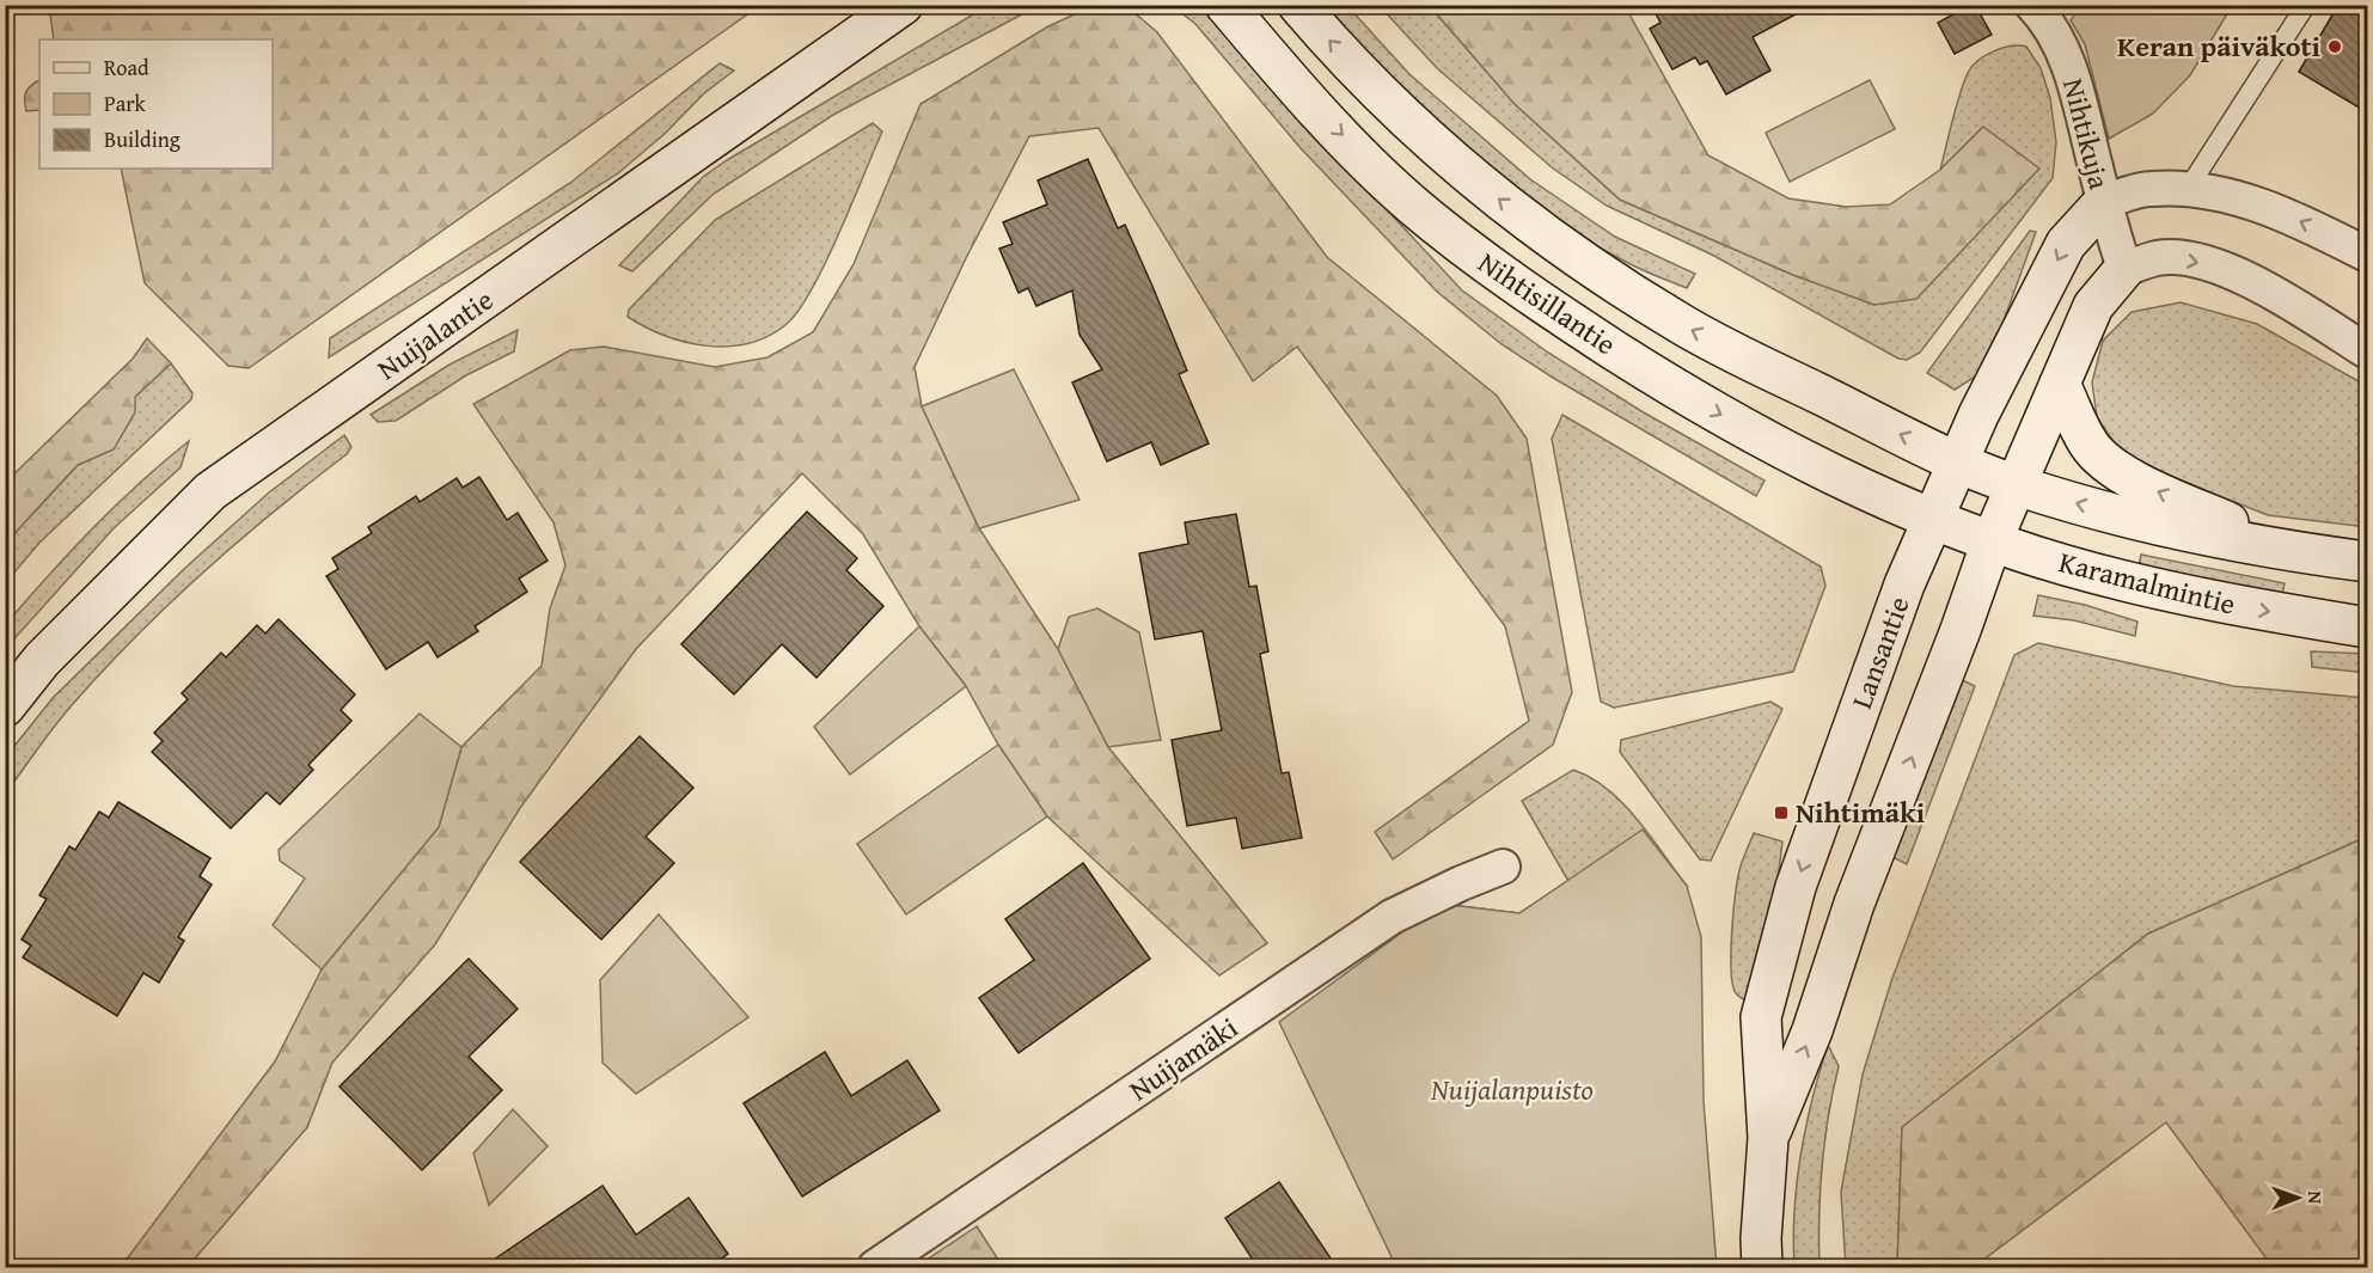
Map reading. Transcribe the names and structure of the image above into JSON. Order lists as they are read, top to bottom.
{
  "streets": {
    "street": [
      "Nihtikuja",
      "Nihtisillantie",
      "Nuijalantie",
      "Karamalmintie",
      "Lansantie",
      "Nuijamäki"
    ]
  },
  "crossings": [
    ["Nihtikuja", "Lansantie"],
    ["Nihtisillantie", "Karamalmintie"],
    ["Nihtisillantie", "Lansantie"],
    ["Karamalmintie", "Lansantie"]
  ],
  "parks": ["Nuijalanpuisto"],
  "places": {
    "other": ["Keran päiväkoti"],
    "transit": ["Nihtimäki"]
  },
  "legend": ["Road", "Park", "Building"],
  "north": "right"
}
